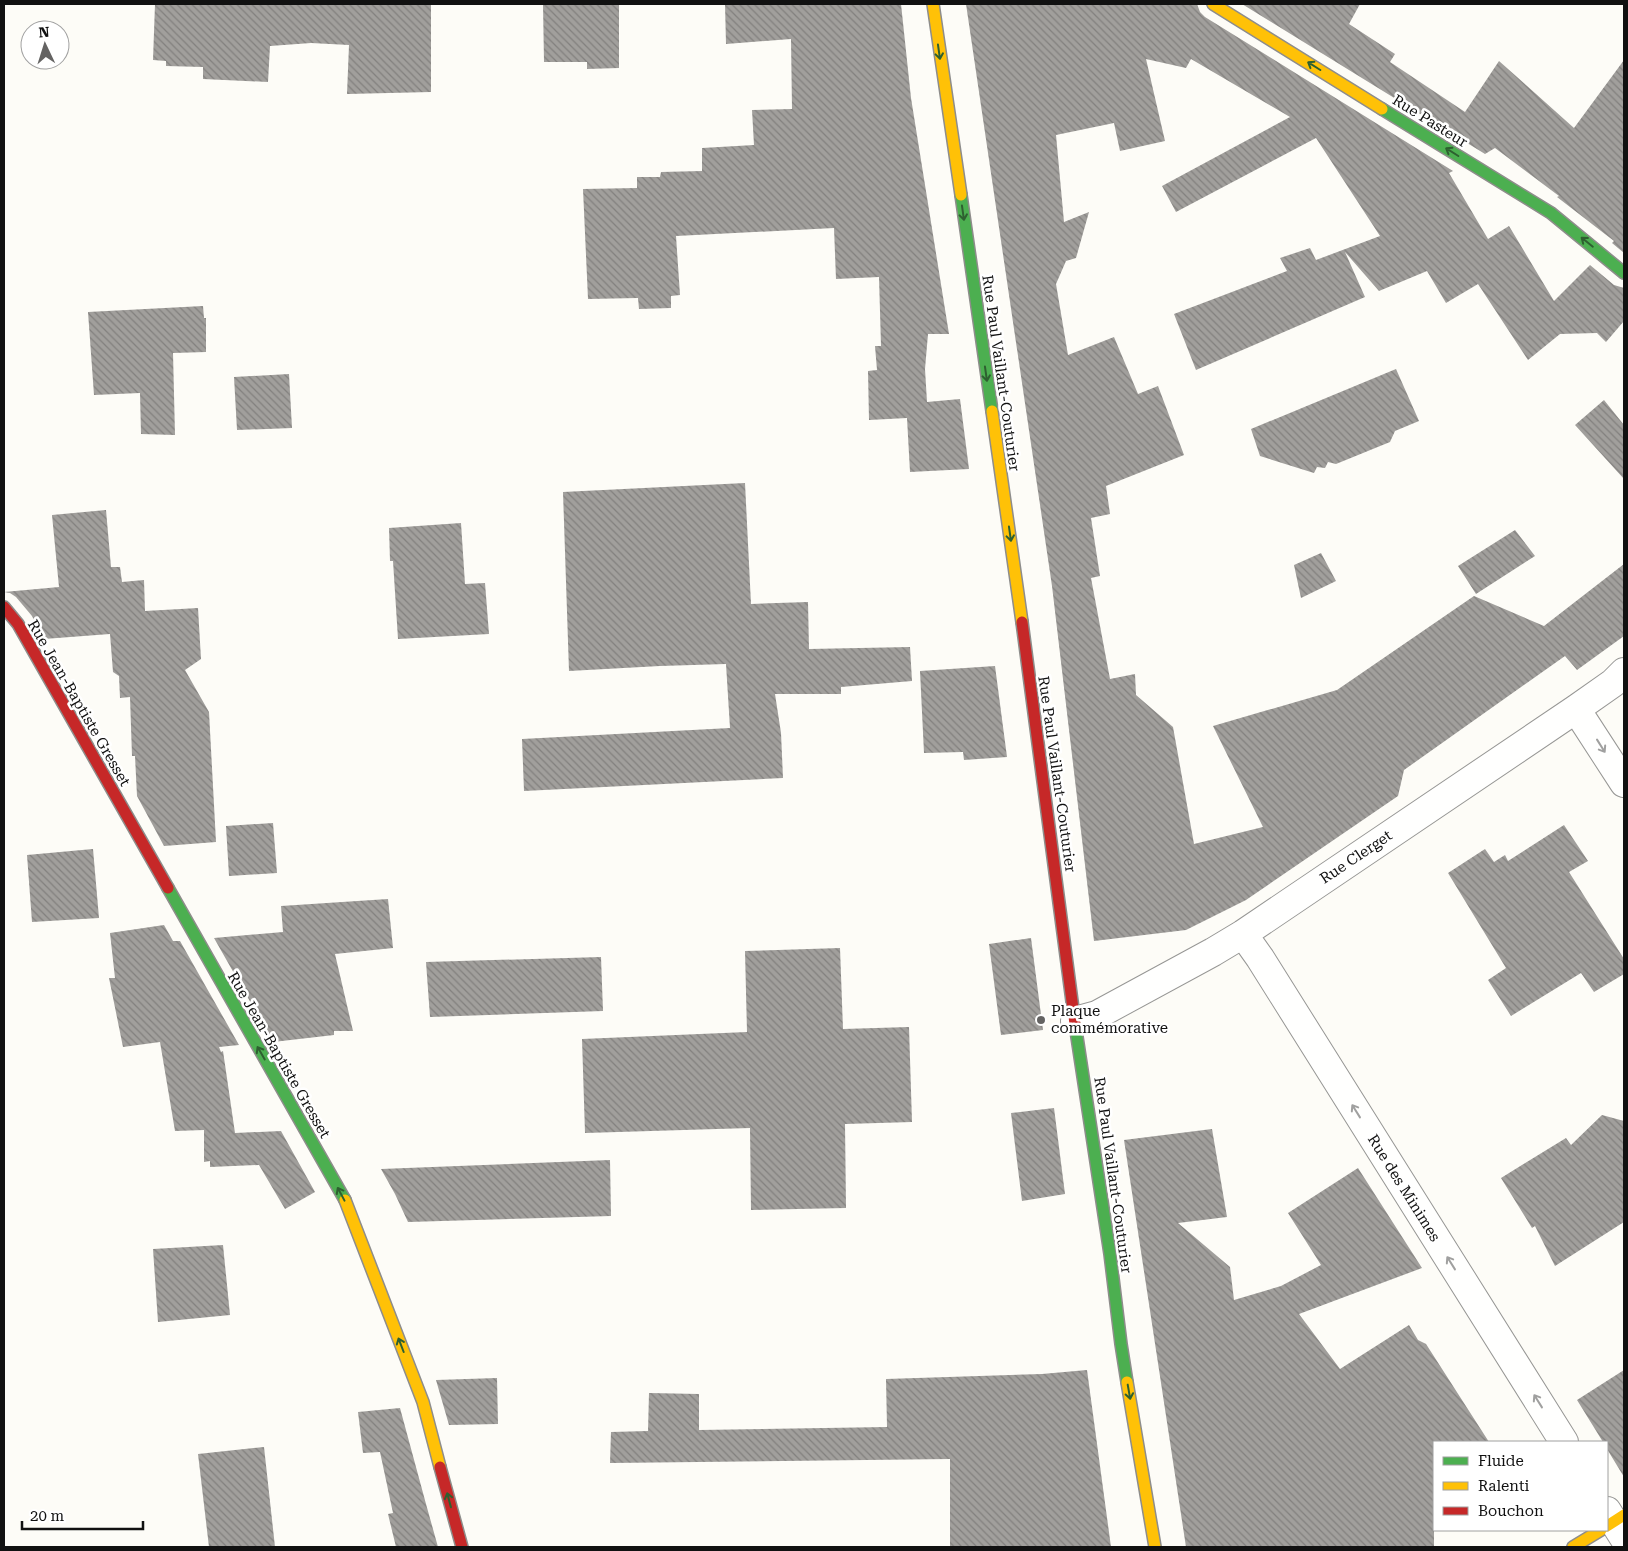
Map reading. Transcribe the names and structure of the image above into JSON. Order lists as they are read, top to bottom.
{
  "streets": {
    "street": [
      "Rue Pasteur",
      "Rue Paul Vaillant-Couturier",
      "Rue Jean-Baptiste Gresset",
      "Rue Clerget",
      "Rue des Minimes"
    ]
  },
  "crossings": [
    ["Rue Paul Vaillant-Couturier", "Rue Clerget"],
    ["Rue Clerget", "Rue des Minimes"]
  ],
  "one_way": [
    "Rue Pasteur",
    "Rue Paul Vaillant-Couturier",
    "Rue Jean-Baptiste Gresset",
    "Rue des Minimes"
  ],
  "places": ["Plaque commémorative"],
  "legend": ["Fluide", "Ralenti", "Bouchon"],
  "scale_bar": "20 m",
  "north": "top"
}
